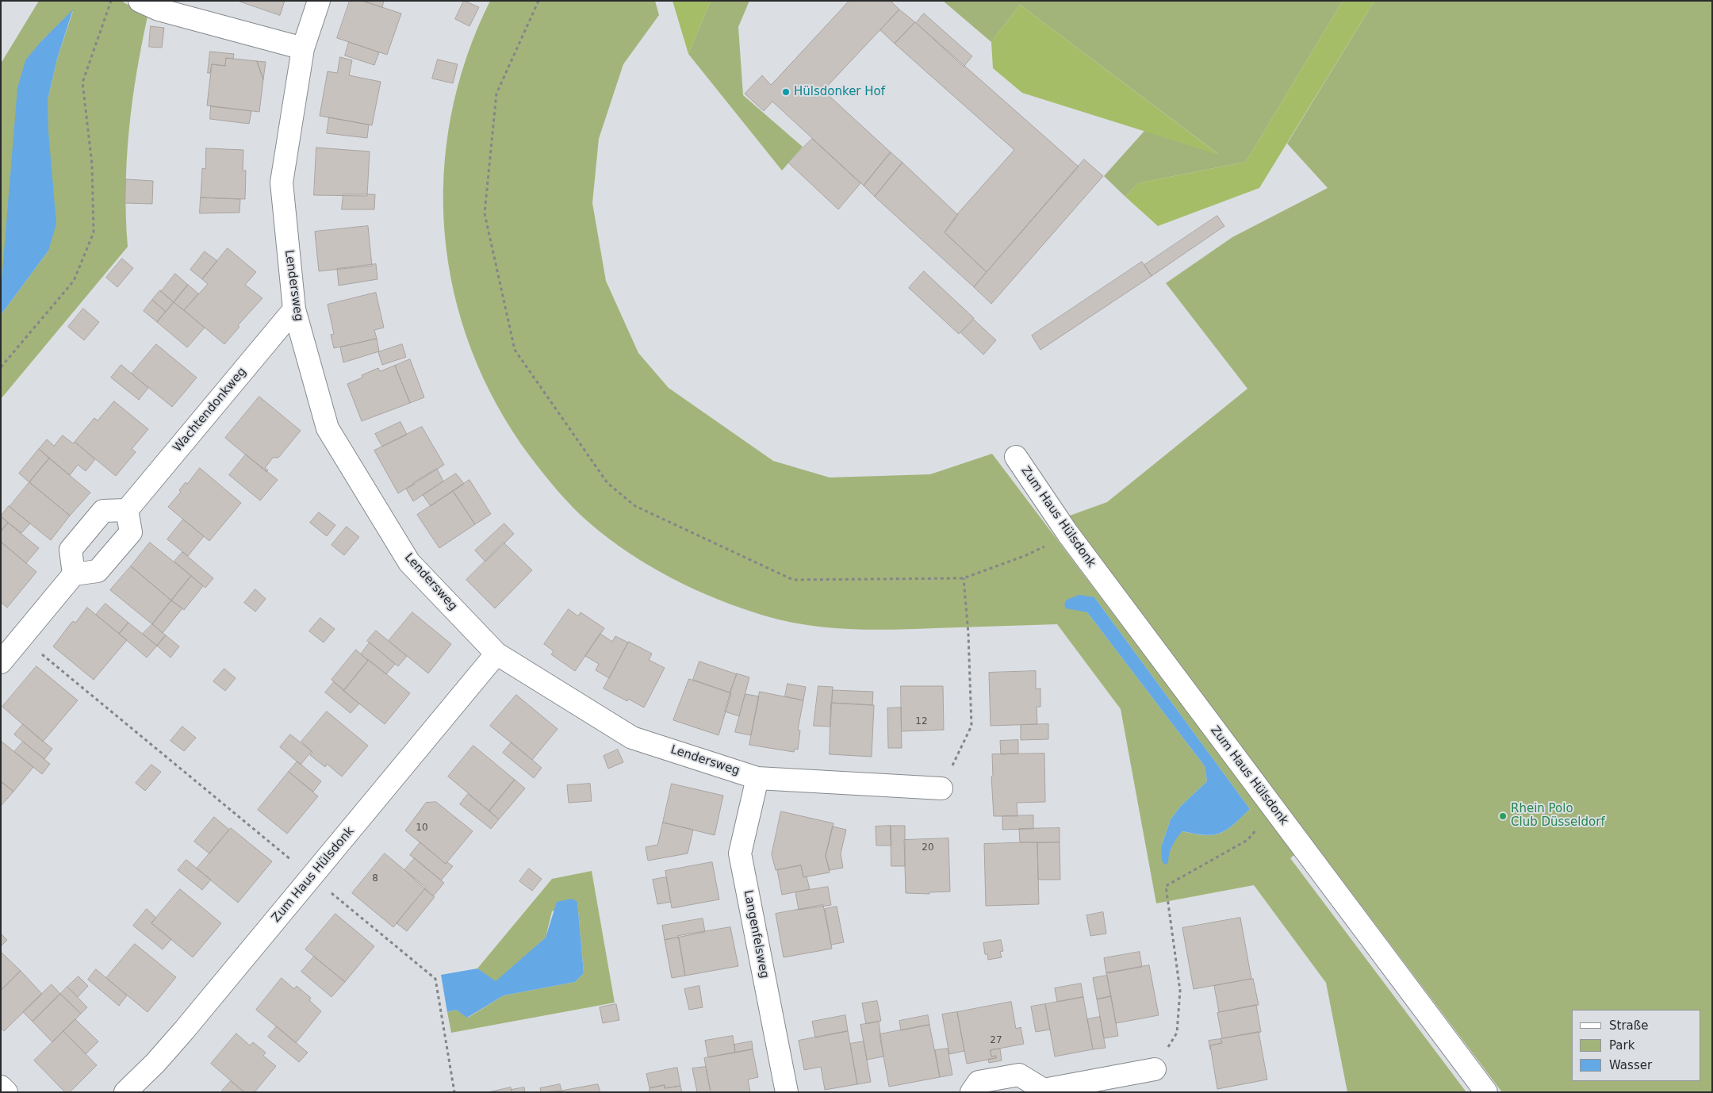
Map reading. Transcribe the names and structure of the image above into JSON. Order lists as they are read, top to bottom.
{
  "streets": {
    "street": [
      "Lendersweg",
      "Wachtendonkweg",
      "Zum Haus Hülsdonk",
      "Langenfelsweg"
    ]
  },
  "crossings": [
    ["Lendersweg", "Wachtendonkweg"],
    ["Lendersweg", "Zum Haus Hülsdonk"],
    ["Lendersweg", "Langenfelsweg"]
  ],
  "places": ["Hülsdonker Hof", "Rhein Polo Club Düsseldorf"],
  "house_numbers": [
    "12",
    "10",
    "20",
    "8",
    "27"
  ],
  "legend": ["Straße", "Park", "Wasser"]
}
